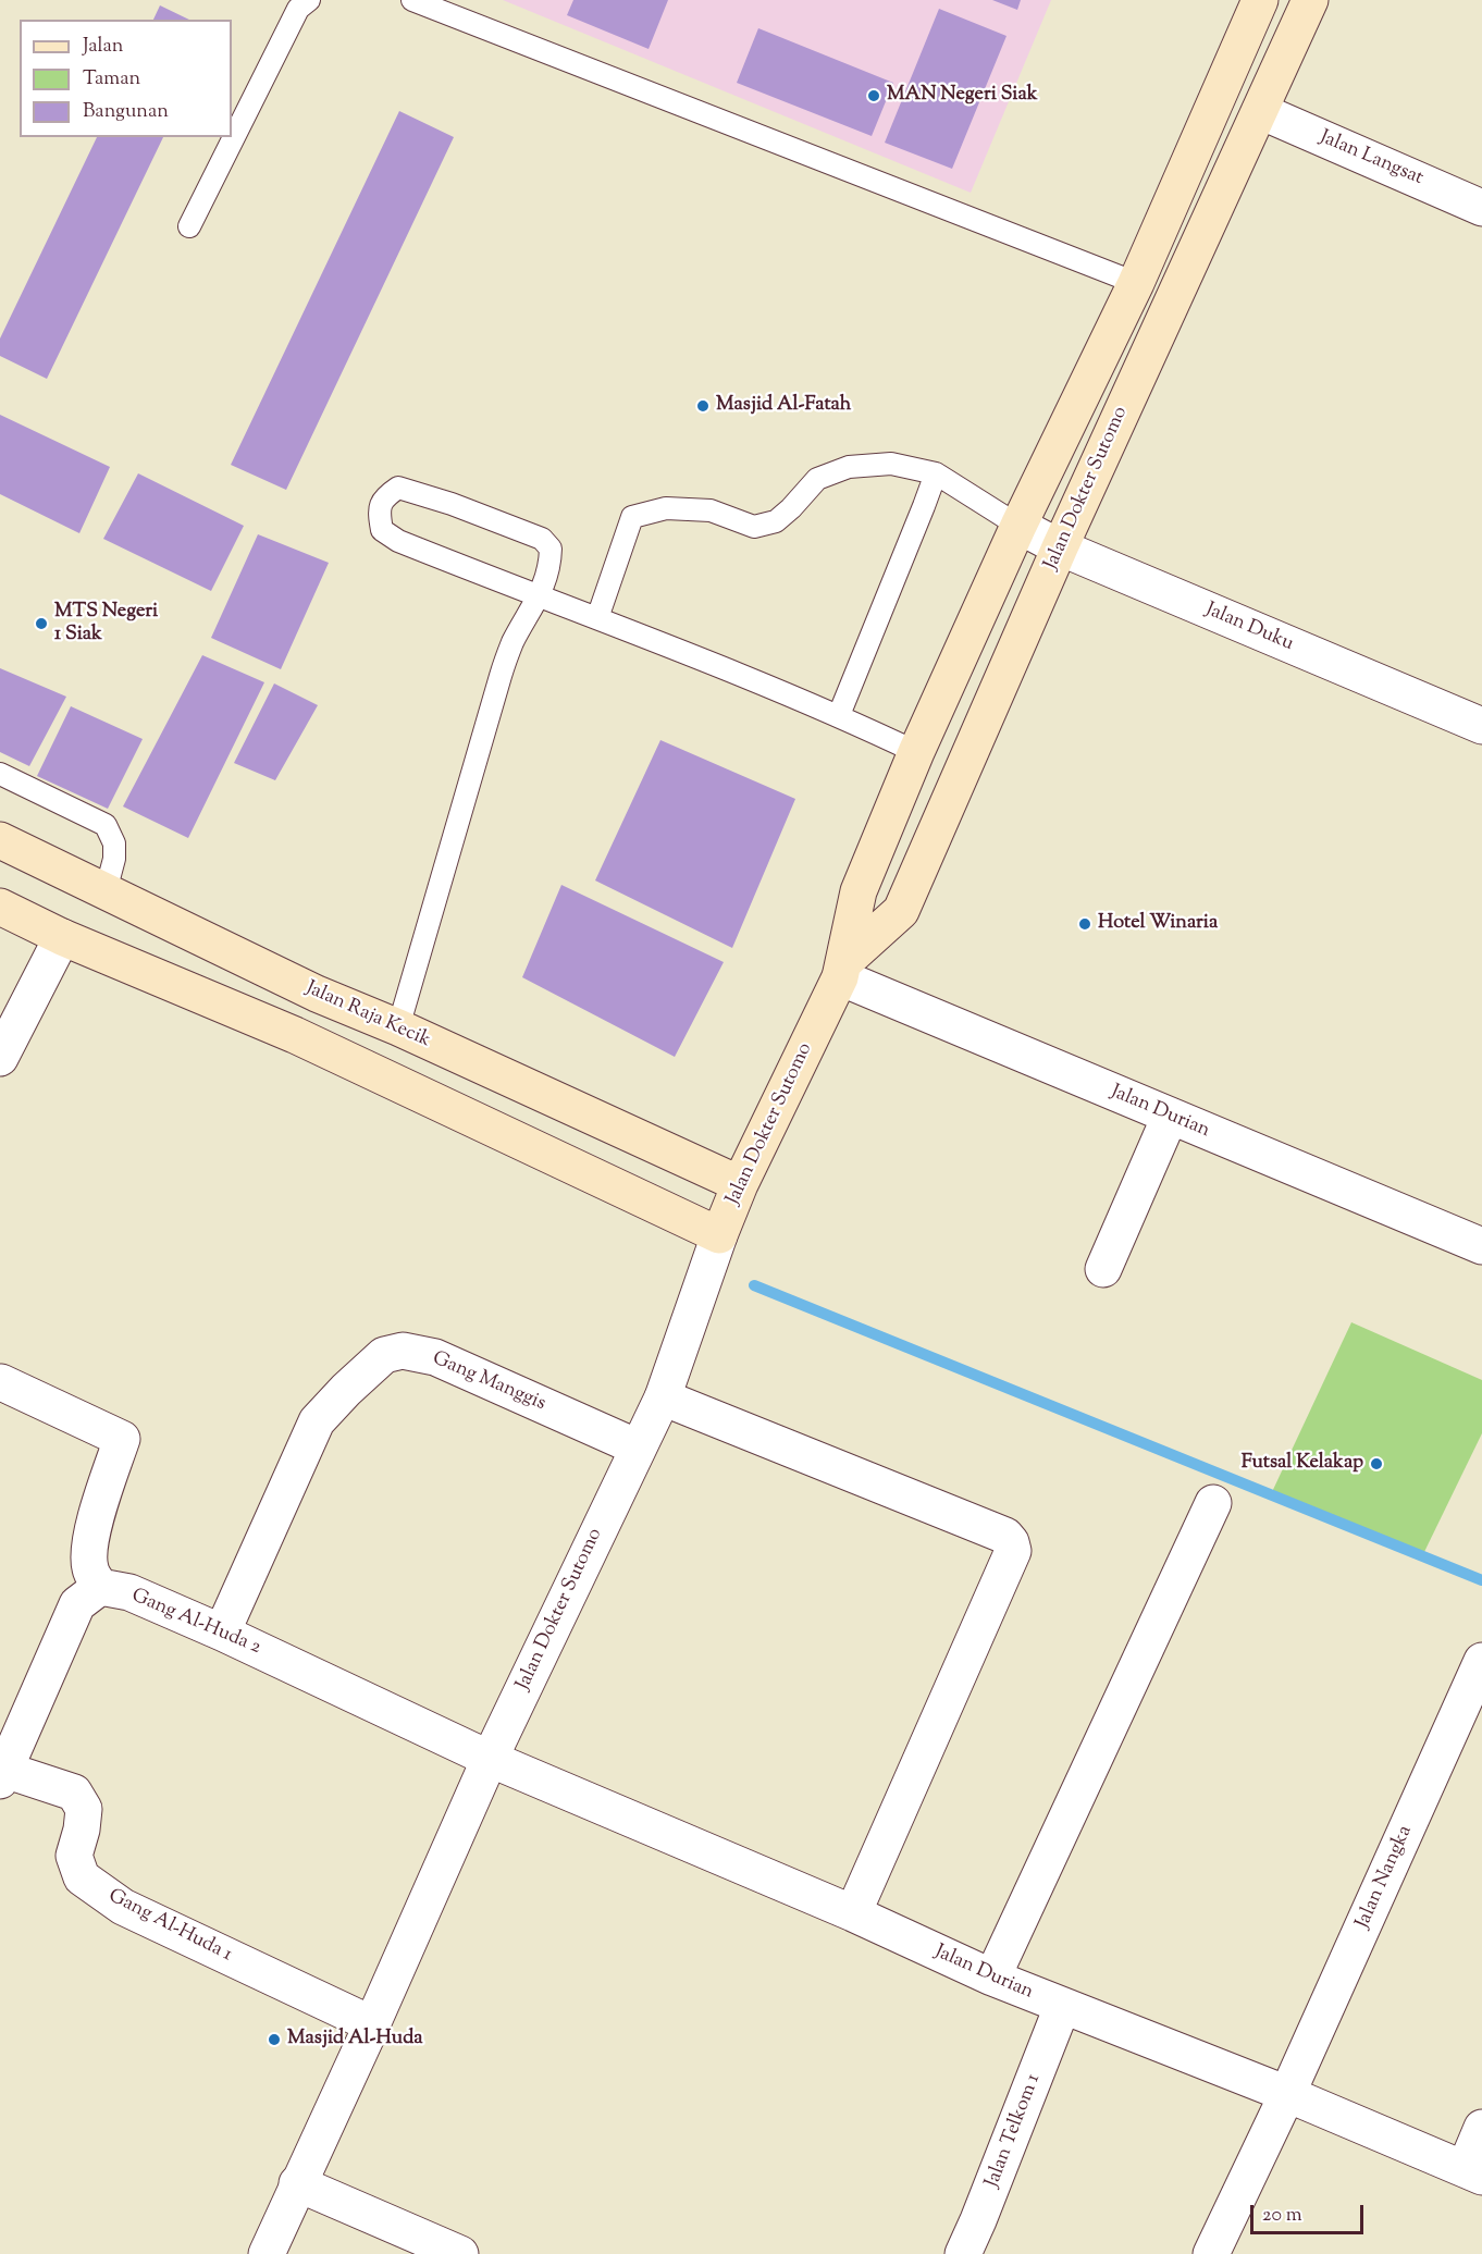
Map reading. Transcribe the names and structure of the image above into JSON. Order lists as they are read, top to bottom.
{
  "streets": {
    "main road": ["Jalan Dokter Sutomo", "Jalan Raja Kecik"],
    "street": [
      "Jalan Langsat",
      "Jalan Duku",
      "Jalan Durian",
      "Gang Manggis",
      "Gang Al-Huda 2",
      "Jalan Nangka",
      "Gang Al-Huda 1",
      "Jalan Telkom 1"
    ]
  },
  "crossings": [
    ["Jalan Langsat", "Jalan Dokter Sutomo"],
    ["Jalan Dokter Sutomo", "Jalan Duku"],
    ["Jalan Dokter Sutomo", "Jalan Raja Kecik"],
    ["Jalan Dokter Sutomo", "Jalan Durian"],
    ["Jalan Dokter Sutomo", "Gang Manggis"],
    ["Jalan Dokter Sutomo", "Gang Al-Huda 2"],
    ["Jalan Dokter Sutomo", "Gang Al-Huda 1"],
    ["Jalan Durian", "Gang Al-Huda 2"],
    ["Jalan Durian", "Jalan Nangka"],
    ["Jalan Durian", "Jalan Telkom 1"],
    ["Gang Manggis", "Gang Al-Huda 2"]
  ],
  "places": [
    "MAN Negeri Siak",
    "Masjid Al-Fatah",
    "MTS Negeri 1 Siak",
    "Hotel Winaria",
    "Futsal Kelakap",
    "Masjid Al-Huda"
  ],
  "legend": ["Jalan", "Taman", "Bangunan"],
  "scale_bar": "20 m"
}
